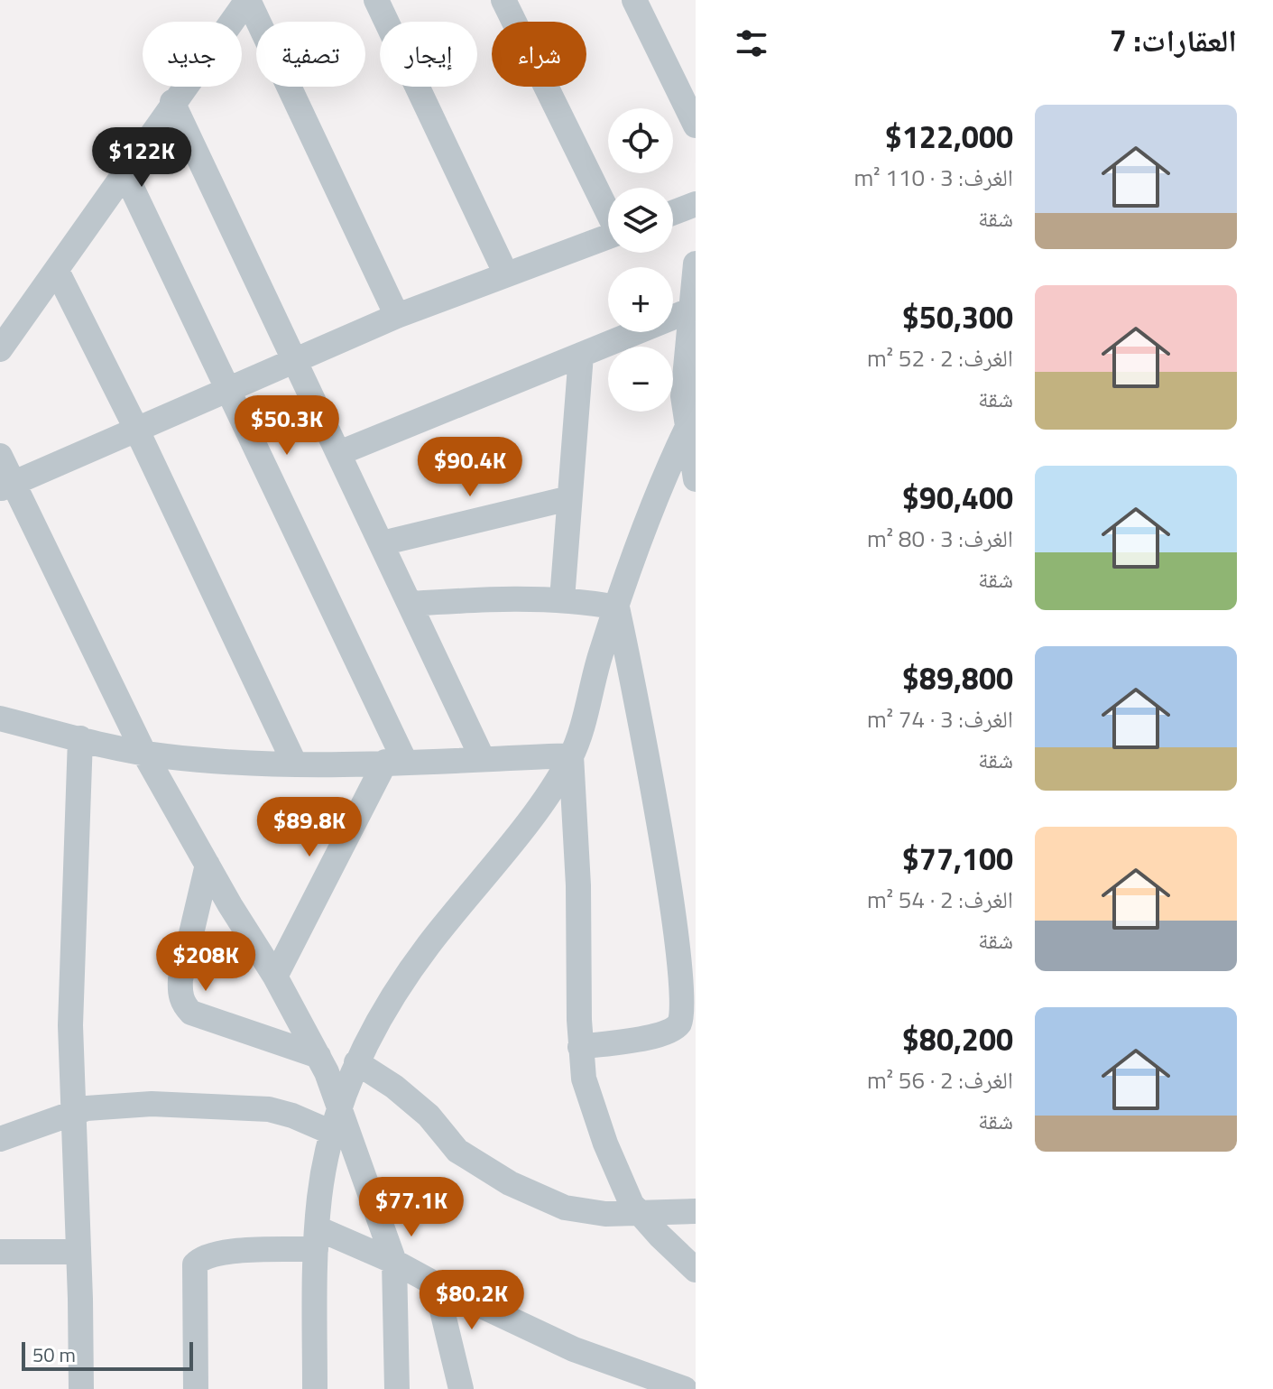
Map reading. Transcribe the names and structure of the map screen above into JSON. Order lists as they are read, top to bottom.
{
  "scale_bar": "50 m",
  "page": {
    "heading": "العقارات: 7",
    "chip": [
      "شراء",
      "إيجار",
      "تصفية",
      "جديد"
    ],
    "list": [
      {
        "name": "$122,000",
        "note": "الغرف: 3 · 110 m² · شقة"
      },
      {
        "name": "$50,300",
        "note": "الغرف: 2 · 52 m² · شقة"
      },
      {
        "name": "$90,400",
        "note": "الغرف: 3 · 80 m² · شقة"
      },
      {
        "name": "$89,800",
        "note": "الغرف: 3 · 74 m² · شقة"
      },
      {
        "name": "$77,100",
        "note": "الغرف: 2 · 54 m² · شقة"
      },
      {
        "name": "$80,200",
        "note": "الغرف: 2 · 56 m² · شقة"
      }
    ],
    "map_buttons": ["+", "−"],
    "price": [
      "$122K",
      "$50.3K",
      "$90.4K",
      "$89.8K",
      "$208K",
      "$77.1K",
      "$80.2K"
    ],
    "scale": "50 m"
  }
}
